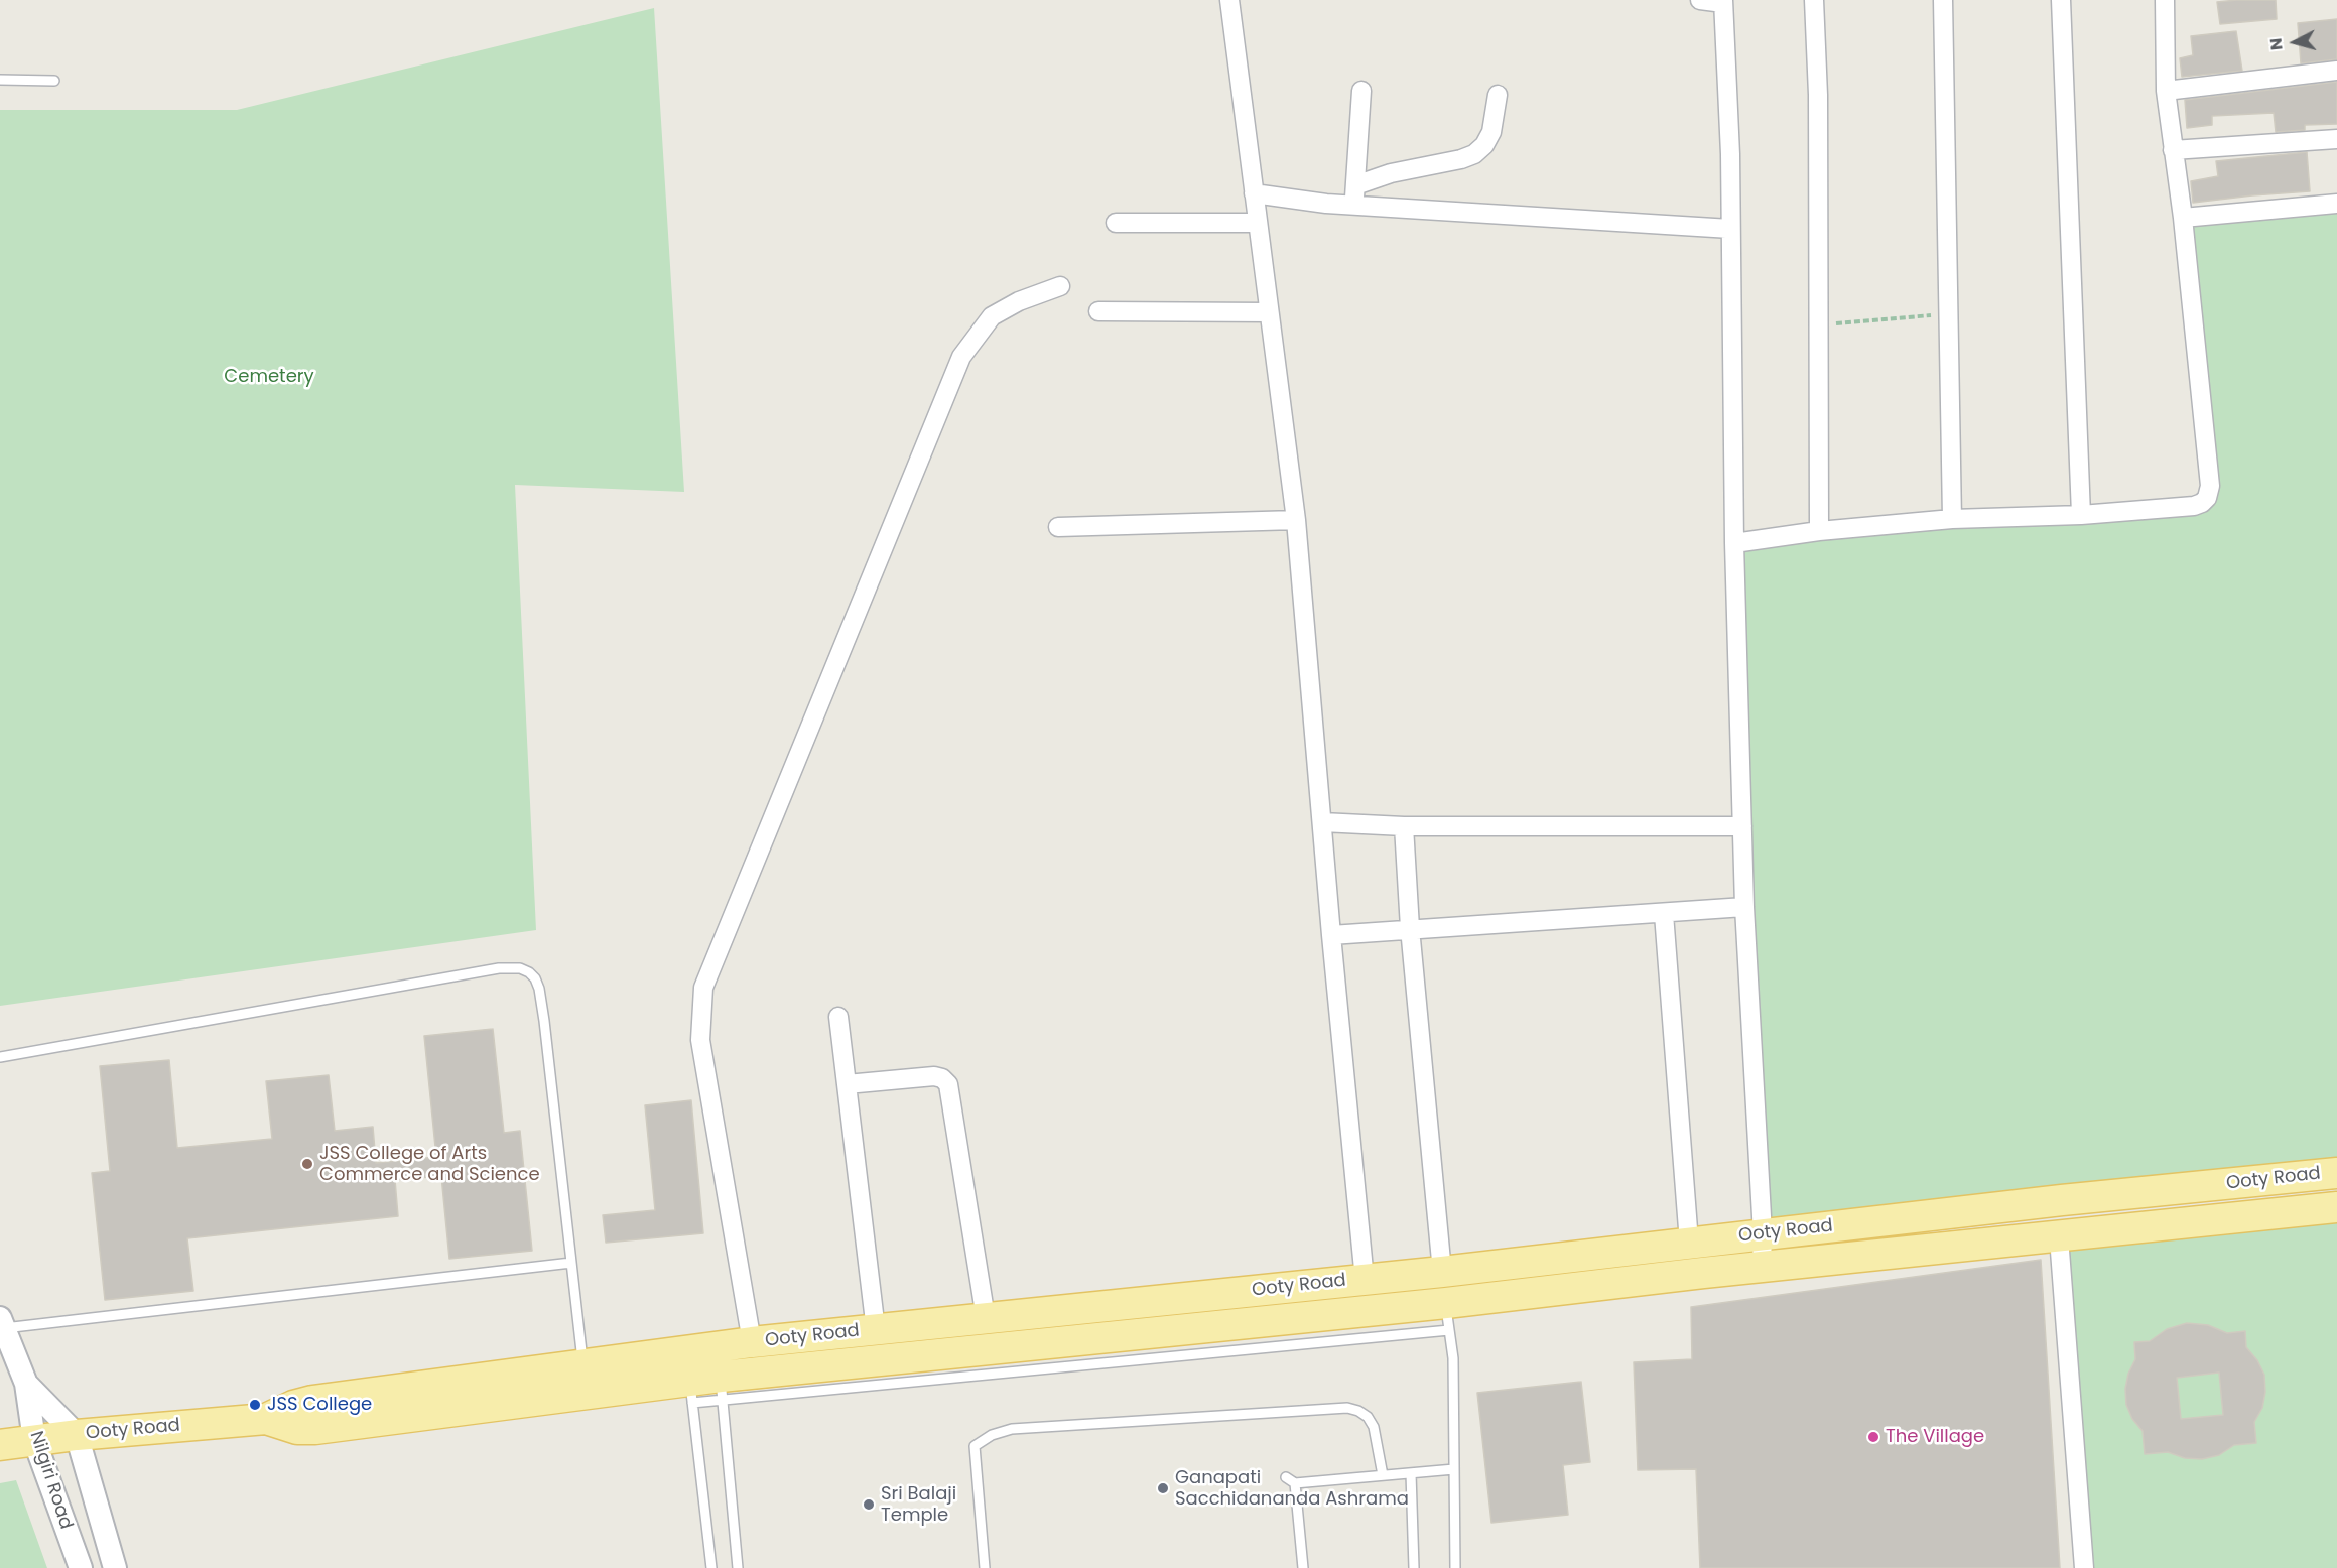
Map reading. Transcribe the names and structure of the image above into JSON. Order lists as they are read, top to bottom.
{
  "streets": {
    "main road": ["Ooty Road"],
    "street": ["Nilgiri Road"]
  },
  "crossings": [
    ["Ooty Road", "Nilgiri Road"]
  ],
  "parks": ["Cemetery"],
  "places": [
    "JSS College of Arts Commerce and Science",
    "JSS College",
    "The Village",
    "Ganapati Sacchidananda Ashrama",
    "Sri Balaji Temple"
  ],
  "north": "left"
}
